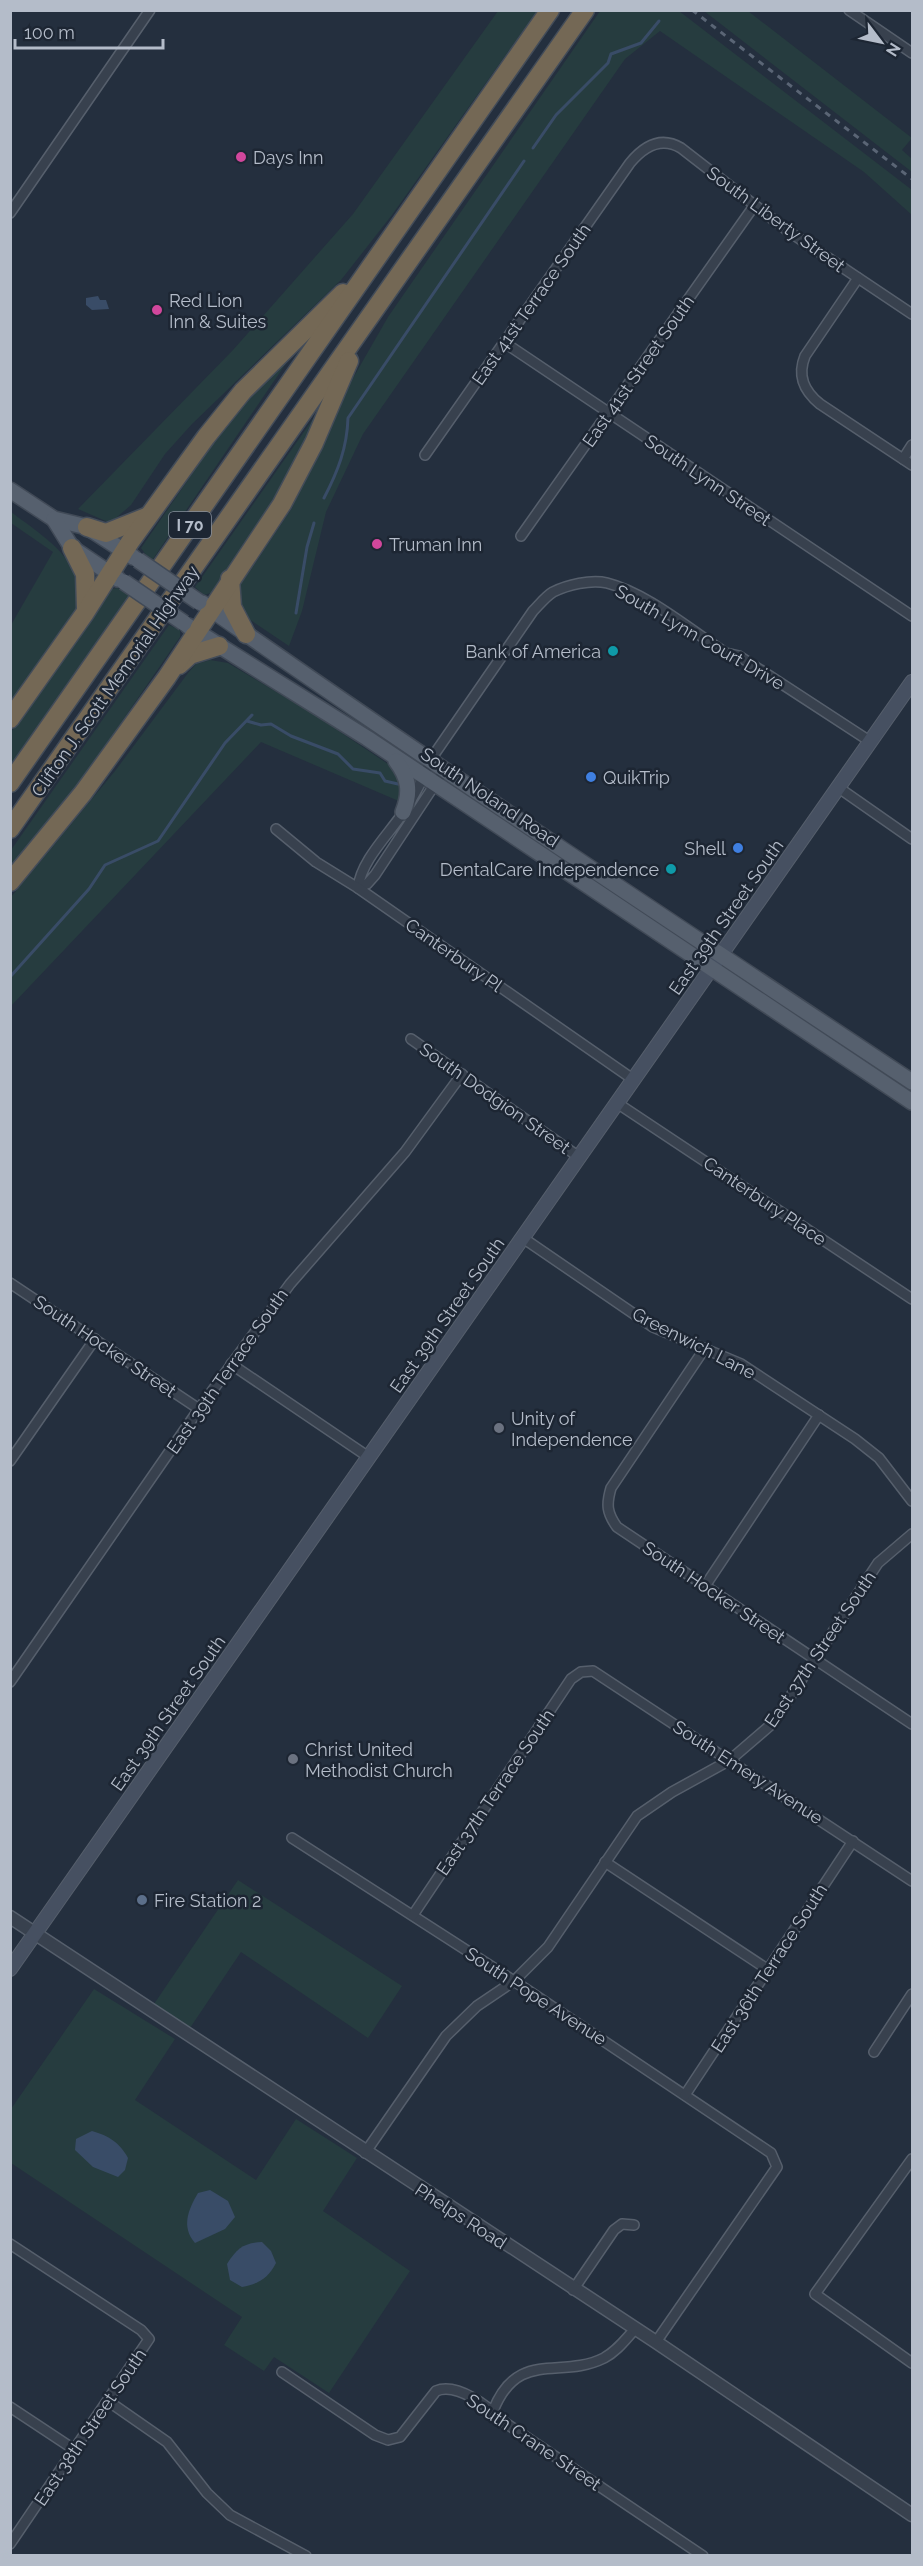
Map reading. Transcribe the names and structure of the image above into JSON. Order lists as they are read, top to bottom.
{
  "streets": {
    "highway": ["I 70", "Clifton J. Scott Memorial Highway"],
    "main road": ["South Noland Road", "East 39th Street South"],
    "street": [
      "South Liberty Street",
      "East 41st Terrace South",
      "East 41st Street South",
      "South Lynn Street",
      "South Lynn Court Drive",
      "Canterbury Pl",
      "South Dodgion Street",
      "Canterbury Place",
      "Greenwich Lane",
      "South Hocker Street",
      "East 39th Terrace South",
      "East 37th Street South",
      "South Emery Avenue",
      "East 37th Terrace South",
      "East 36th Terrace South",
      "South Pope Avenue",
      "Phelps Road",
      "East 38th Street South",
      "South Crane Street"
    ]
  },
  "crossings": [
    ["South Liberty Street", "East 41st Terrace South"],
    ["South Liberty Street", "East 41st Street South"],
    ["East 41st Terrace South", "South Lynn Street"],
    ["East 41st Street South", "South Lynn Street"],
    ["I 70", "Clifton J. Scott Memorial Highway"],
    ["South Lynn Court Drive", "South Noland Road"],
    ["South Lynn Court Drive", "East 39th Street South"],
    ["South Lynn Court Drive", "Canterbury Pl"],
    ["South Noland Road", "East 39th Street South"],
    ["East 39th Street South", "Canterbury Pl"],
    ["East 39th Street South", "South Dodgion Street"],
    ["East 39th Street South", "Canterbury Place"],
    ["East 39th Street South", "Greenwich Lane"],
    ["East 39th Street South", "Phelps Road"],
    ["South Dodgion Street", "East 39th Terrace South"],
    ["Greenwich Lane", "South Hocker Street"],
    ["South Hocker Street", "East 39th Terrace South"],
    ["South Hocker Street", "East 37th Street South"],
    ["East 37th Street South", "South Emery Avenue"],
    ["East 37th Street South", "South Pope Avenue"],
    ["East 37th Street South", "Phelps Road"],
    ["South Emery Avenue", "East 37th Terrace South"],
    ["South Emery Avenue", "East 36th Terrace South"],
    ["East 37th Terrace South", "South Pope Avenue"],
    ["East 36th Terrace South", "South Pope Avenue"],
    ["South Pope Avenue", "Phelps Road"]
  ],
  "places": [
    "Days Inn",
    "Red Lion Inn & Suites",
    "Truman Inn",
    "Bank of America",
    "QuikTrip",
    "Shell",
    "DentalCare Independence",
    "Unity of Independence",
    "Christ United Methodist Church",
    "Fire Station 2"
  ],
  "scale_bar": "100 m",
  "north": "bottom right"
}
